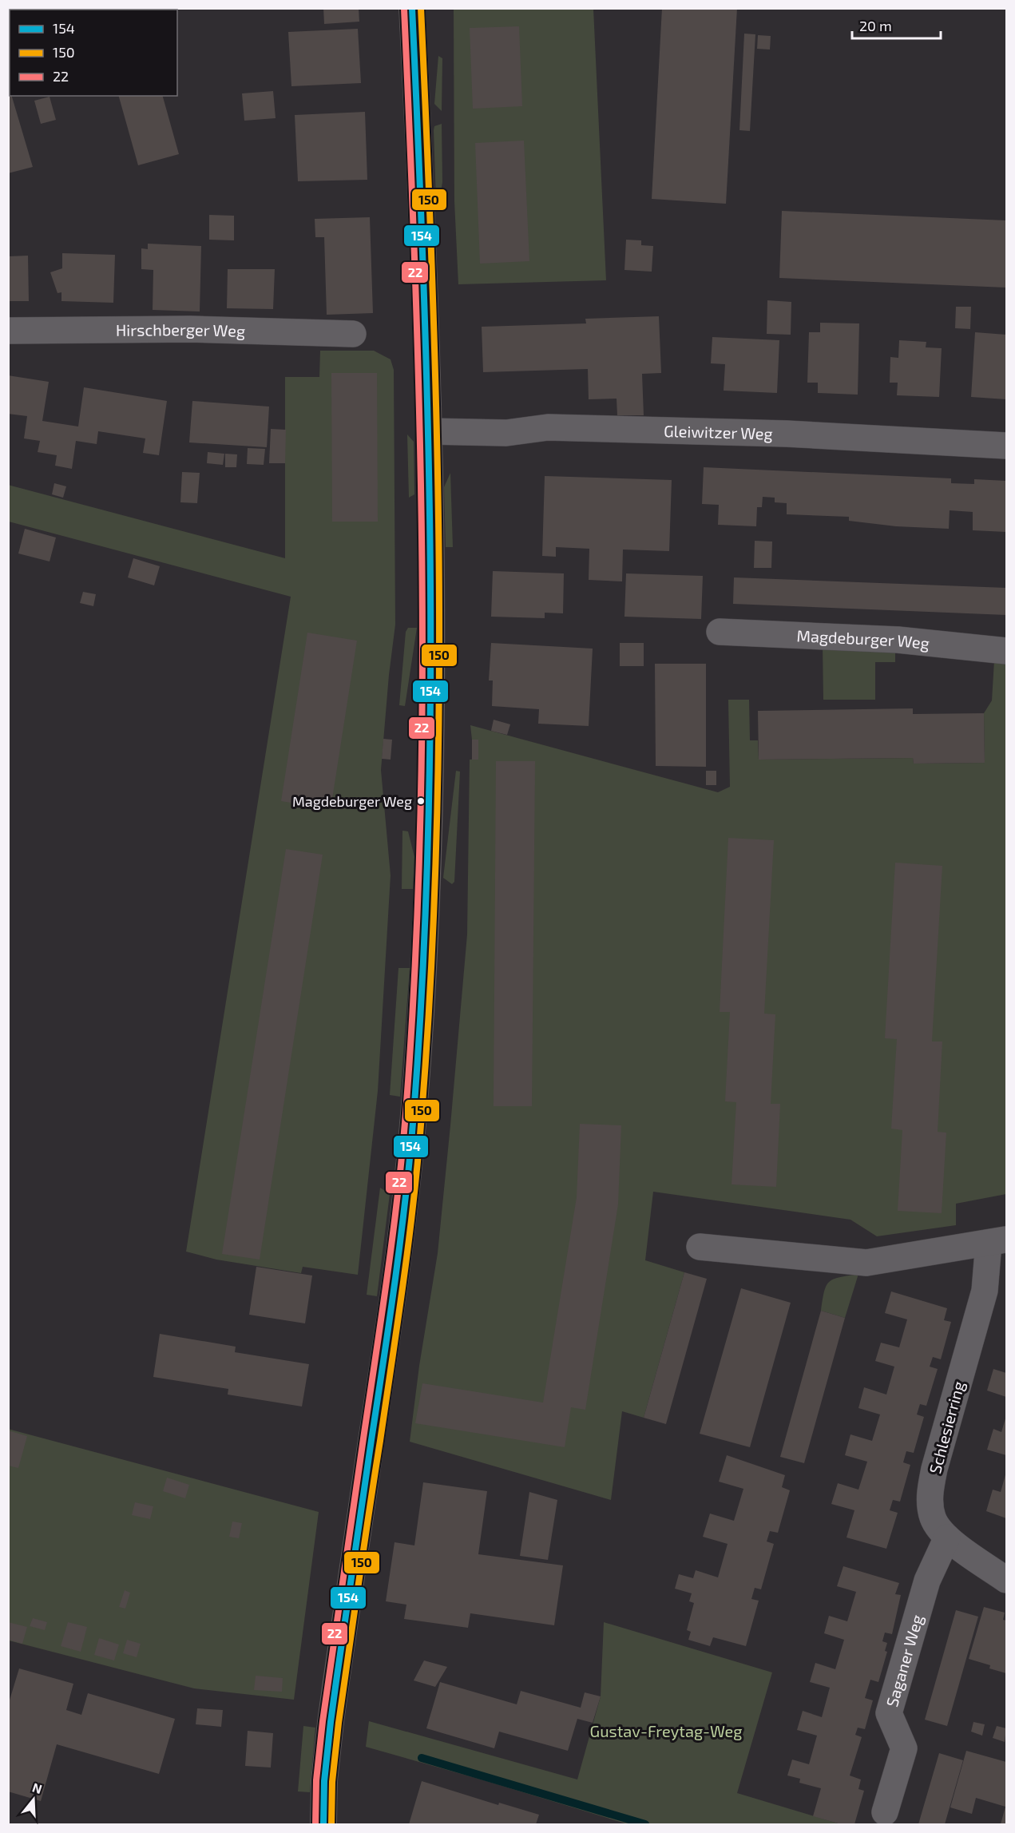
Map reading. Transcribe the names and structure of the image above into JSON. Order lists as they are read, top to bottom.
{
  "streets": {
    "street": [
      "Hirschberger Weg",
      "Gleiwitzer Weg",
      "Magdeburger Weg",
      "Schlesierring",
      "Saganer Weg"
    ]
  },
  "crossings": [
    ["Schlesierring", "Saganer Weg"]
  ],
  "parks": ["Gustav-Freytag-Weg"],
  "places": ["Magdeburger Weg"],
  "lines": ["transit line 154", "transit line 150", "transit line 22"],
  "legend": ["154", "150", "22"],
  "scale_bar": "20 m",
  "north": "top"
}
